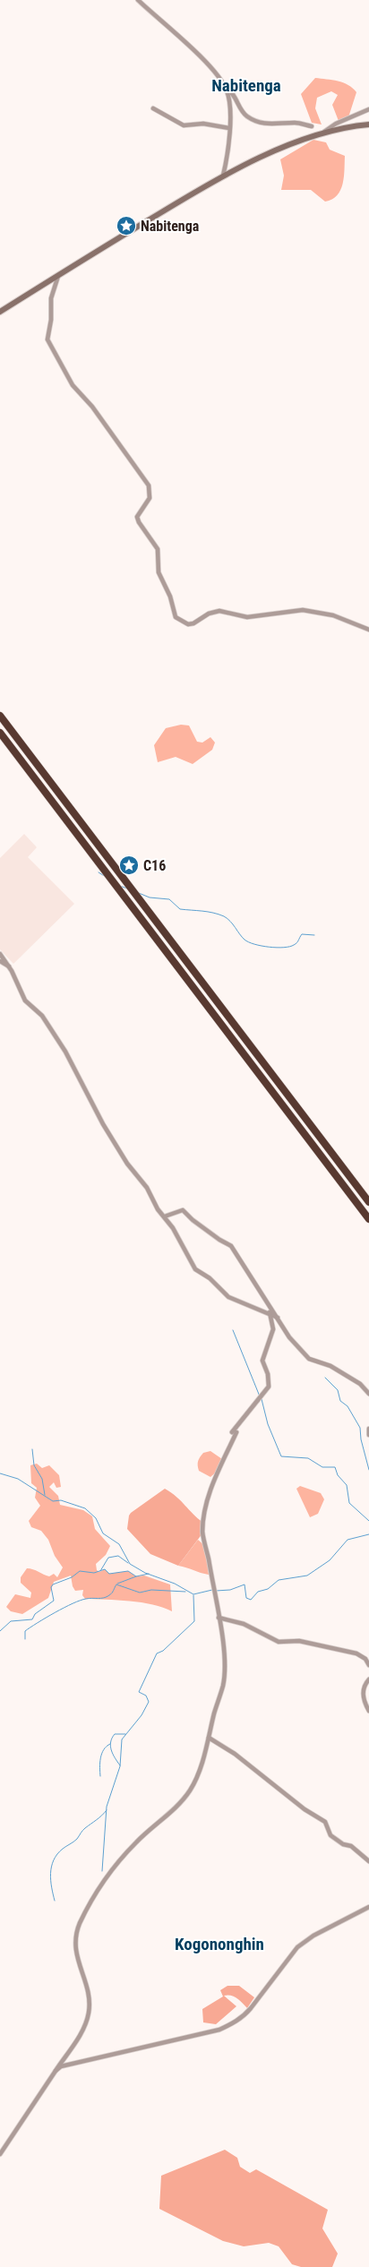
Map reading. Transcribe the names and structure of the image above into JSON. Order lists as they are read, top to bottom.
{
  "districts": ["Nabitenga", "Kogononghin"],
  "places": {
    "place": ["Nabitenga", "C16"]
  }
}
